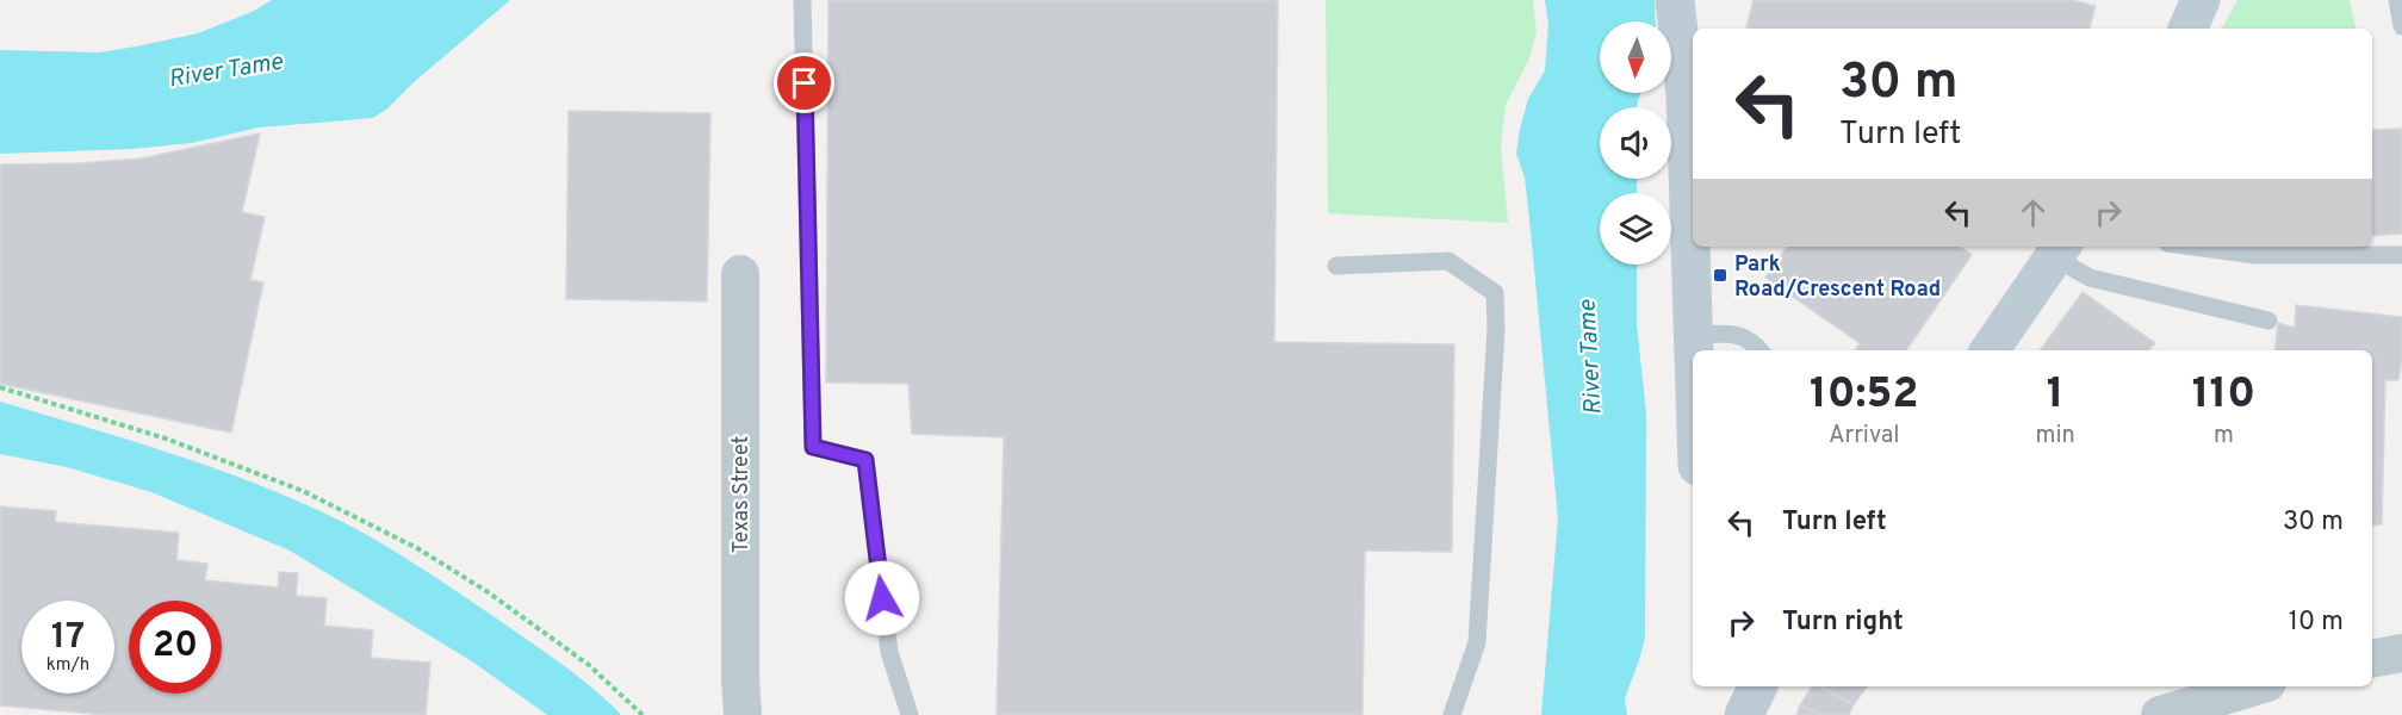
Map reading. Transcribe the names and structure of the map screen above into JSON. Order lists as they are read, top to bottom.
{
  "streets": {
    "street": ["Texas Street"]
  },
  "water": ["River Tame"],
  "places": {
    "transit": ["Park Road/Crescent Road"]
  },
  "north": "bottom",
  "page": {
    "turn": ["30 m", "Turn left"],
    "eta": [
      "10:52",
      "Arrival",
      "1",
      "min",
      "110",
      "m"
    ],
    "list": [
      {
        "name": "Turn left",
        "value": "30 m"
      },
      {
        "name": "Turn right",
        "value": "10 m"
      }
    ],
    "speed": "17 km/h",
    "limit": "20"
  }
}
